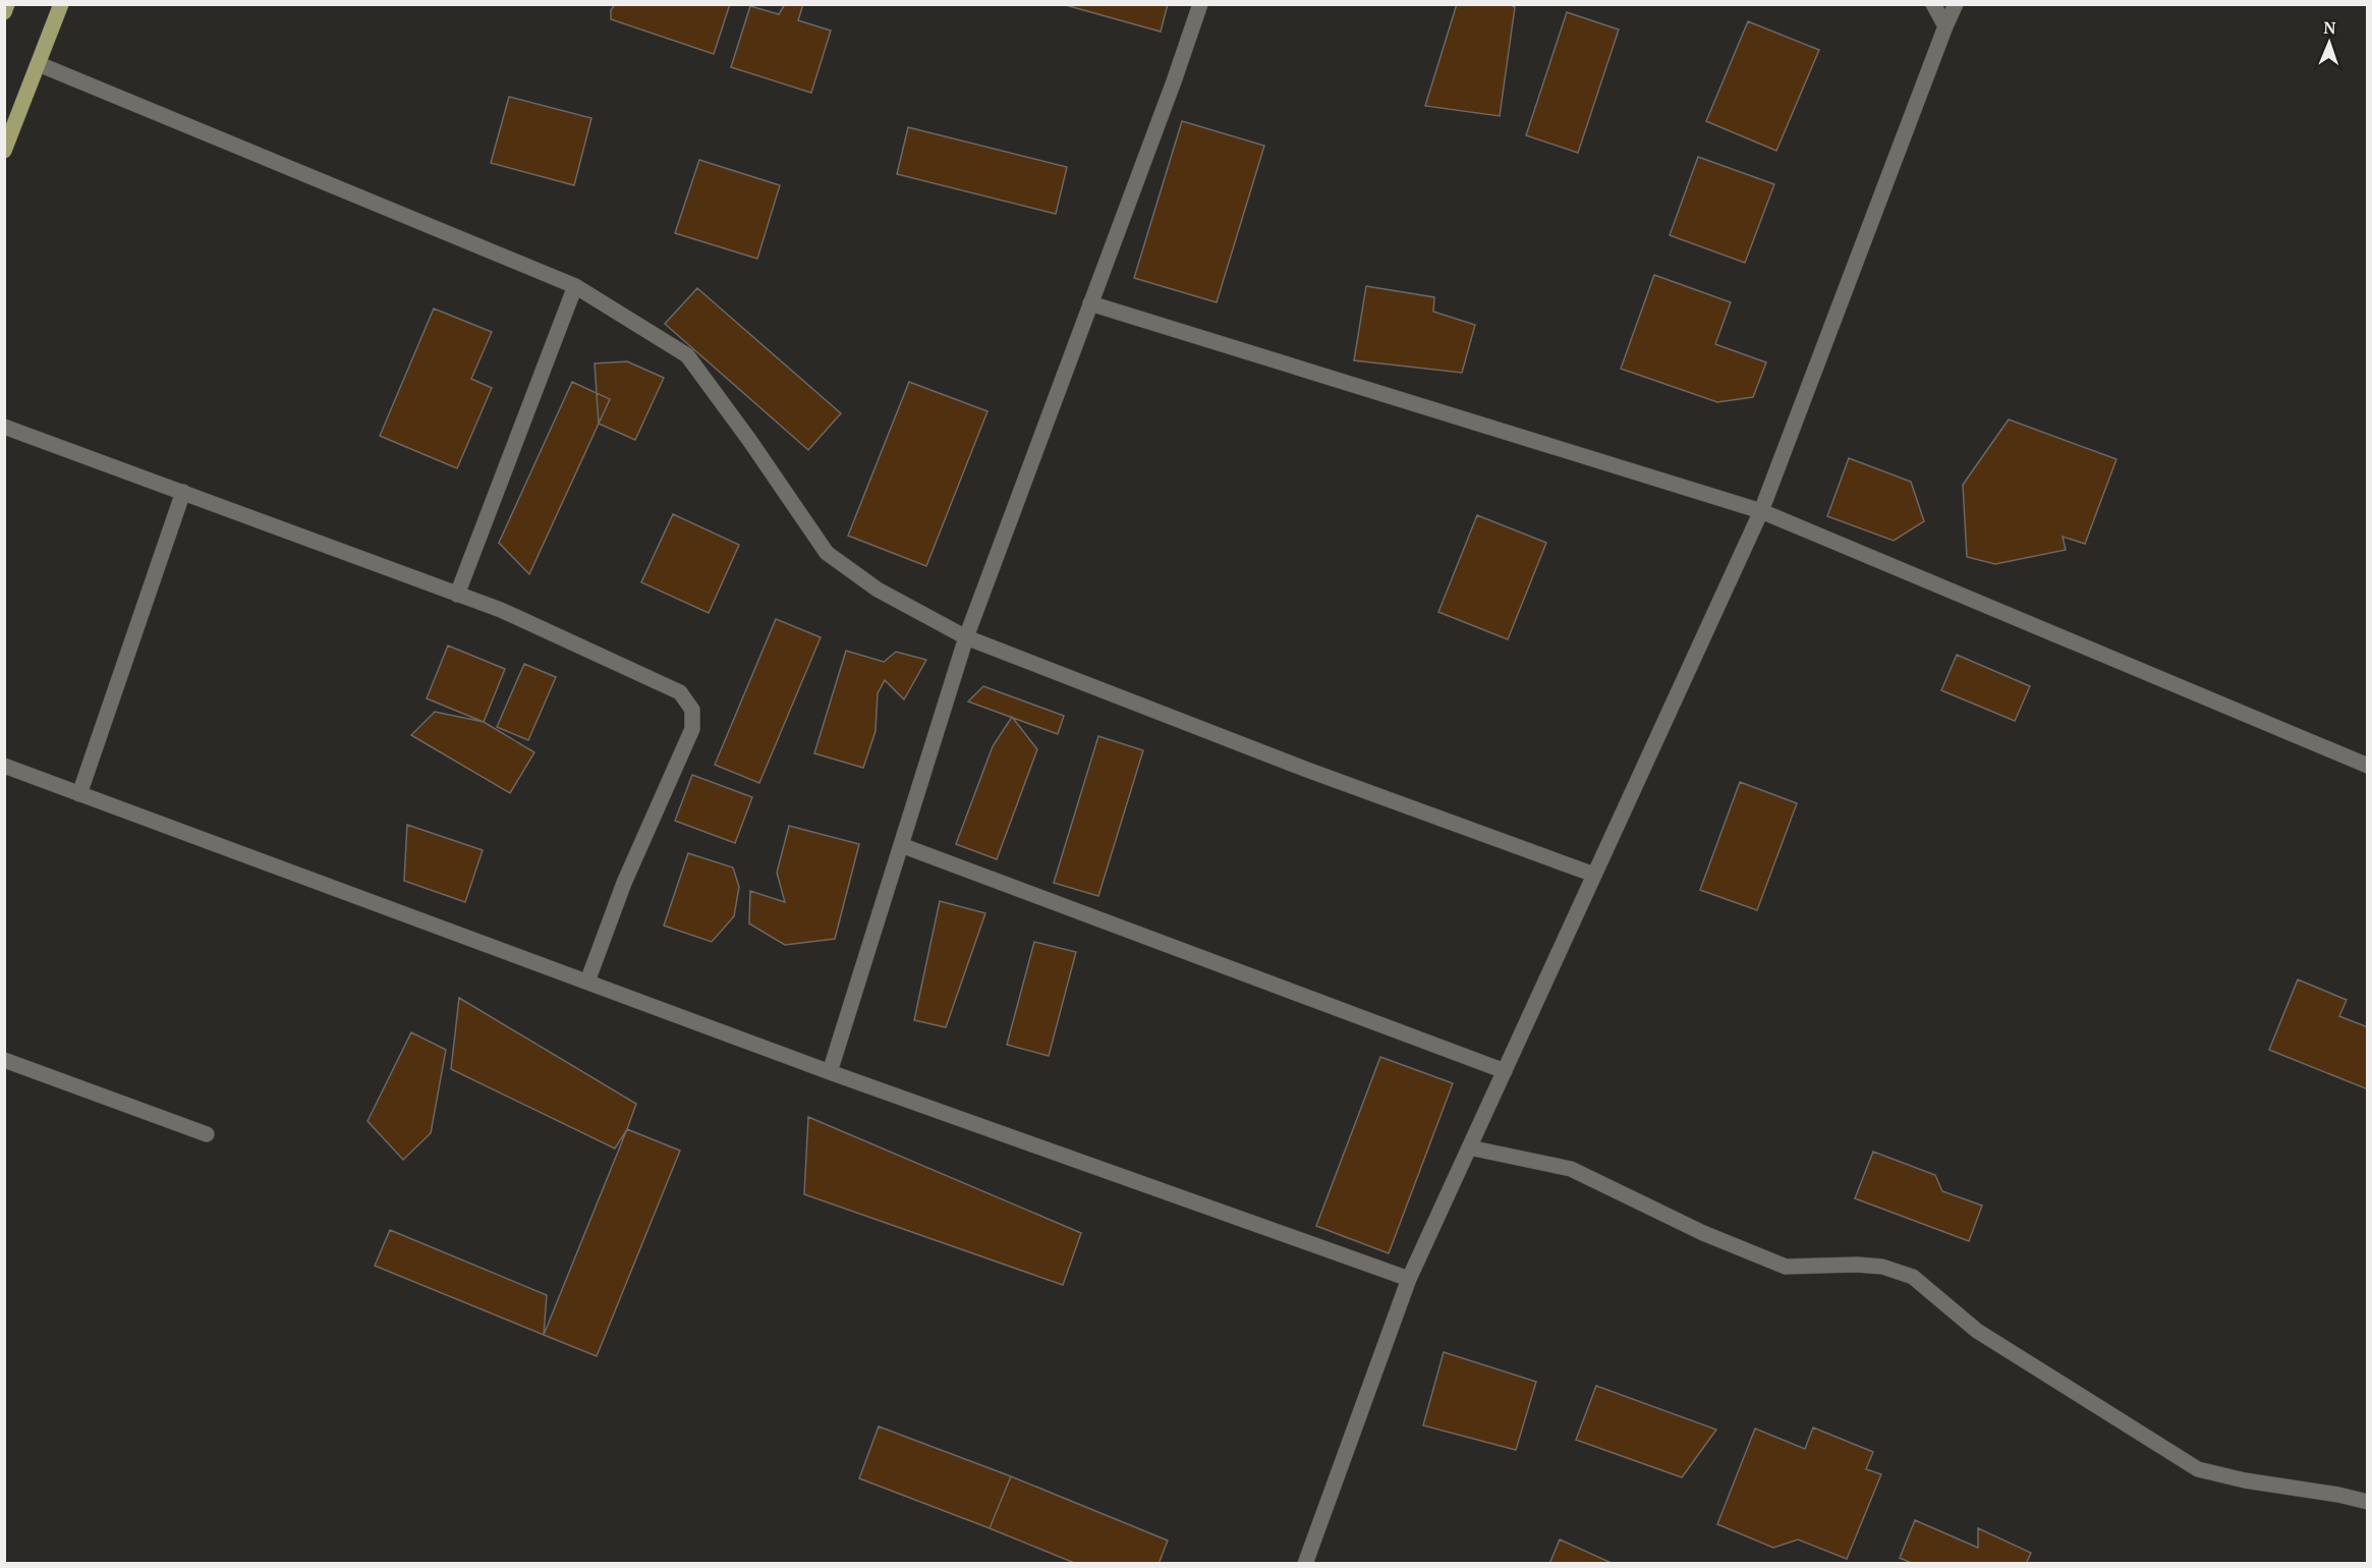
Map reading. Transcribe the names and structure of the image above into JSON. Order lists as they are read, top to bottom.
{
  "north": "top"
}
